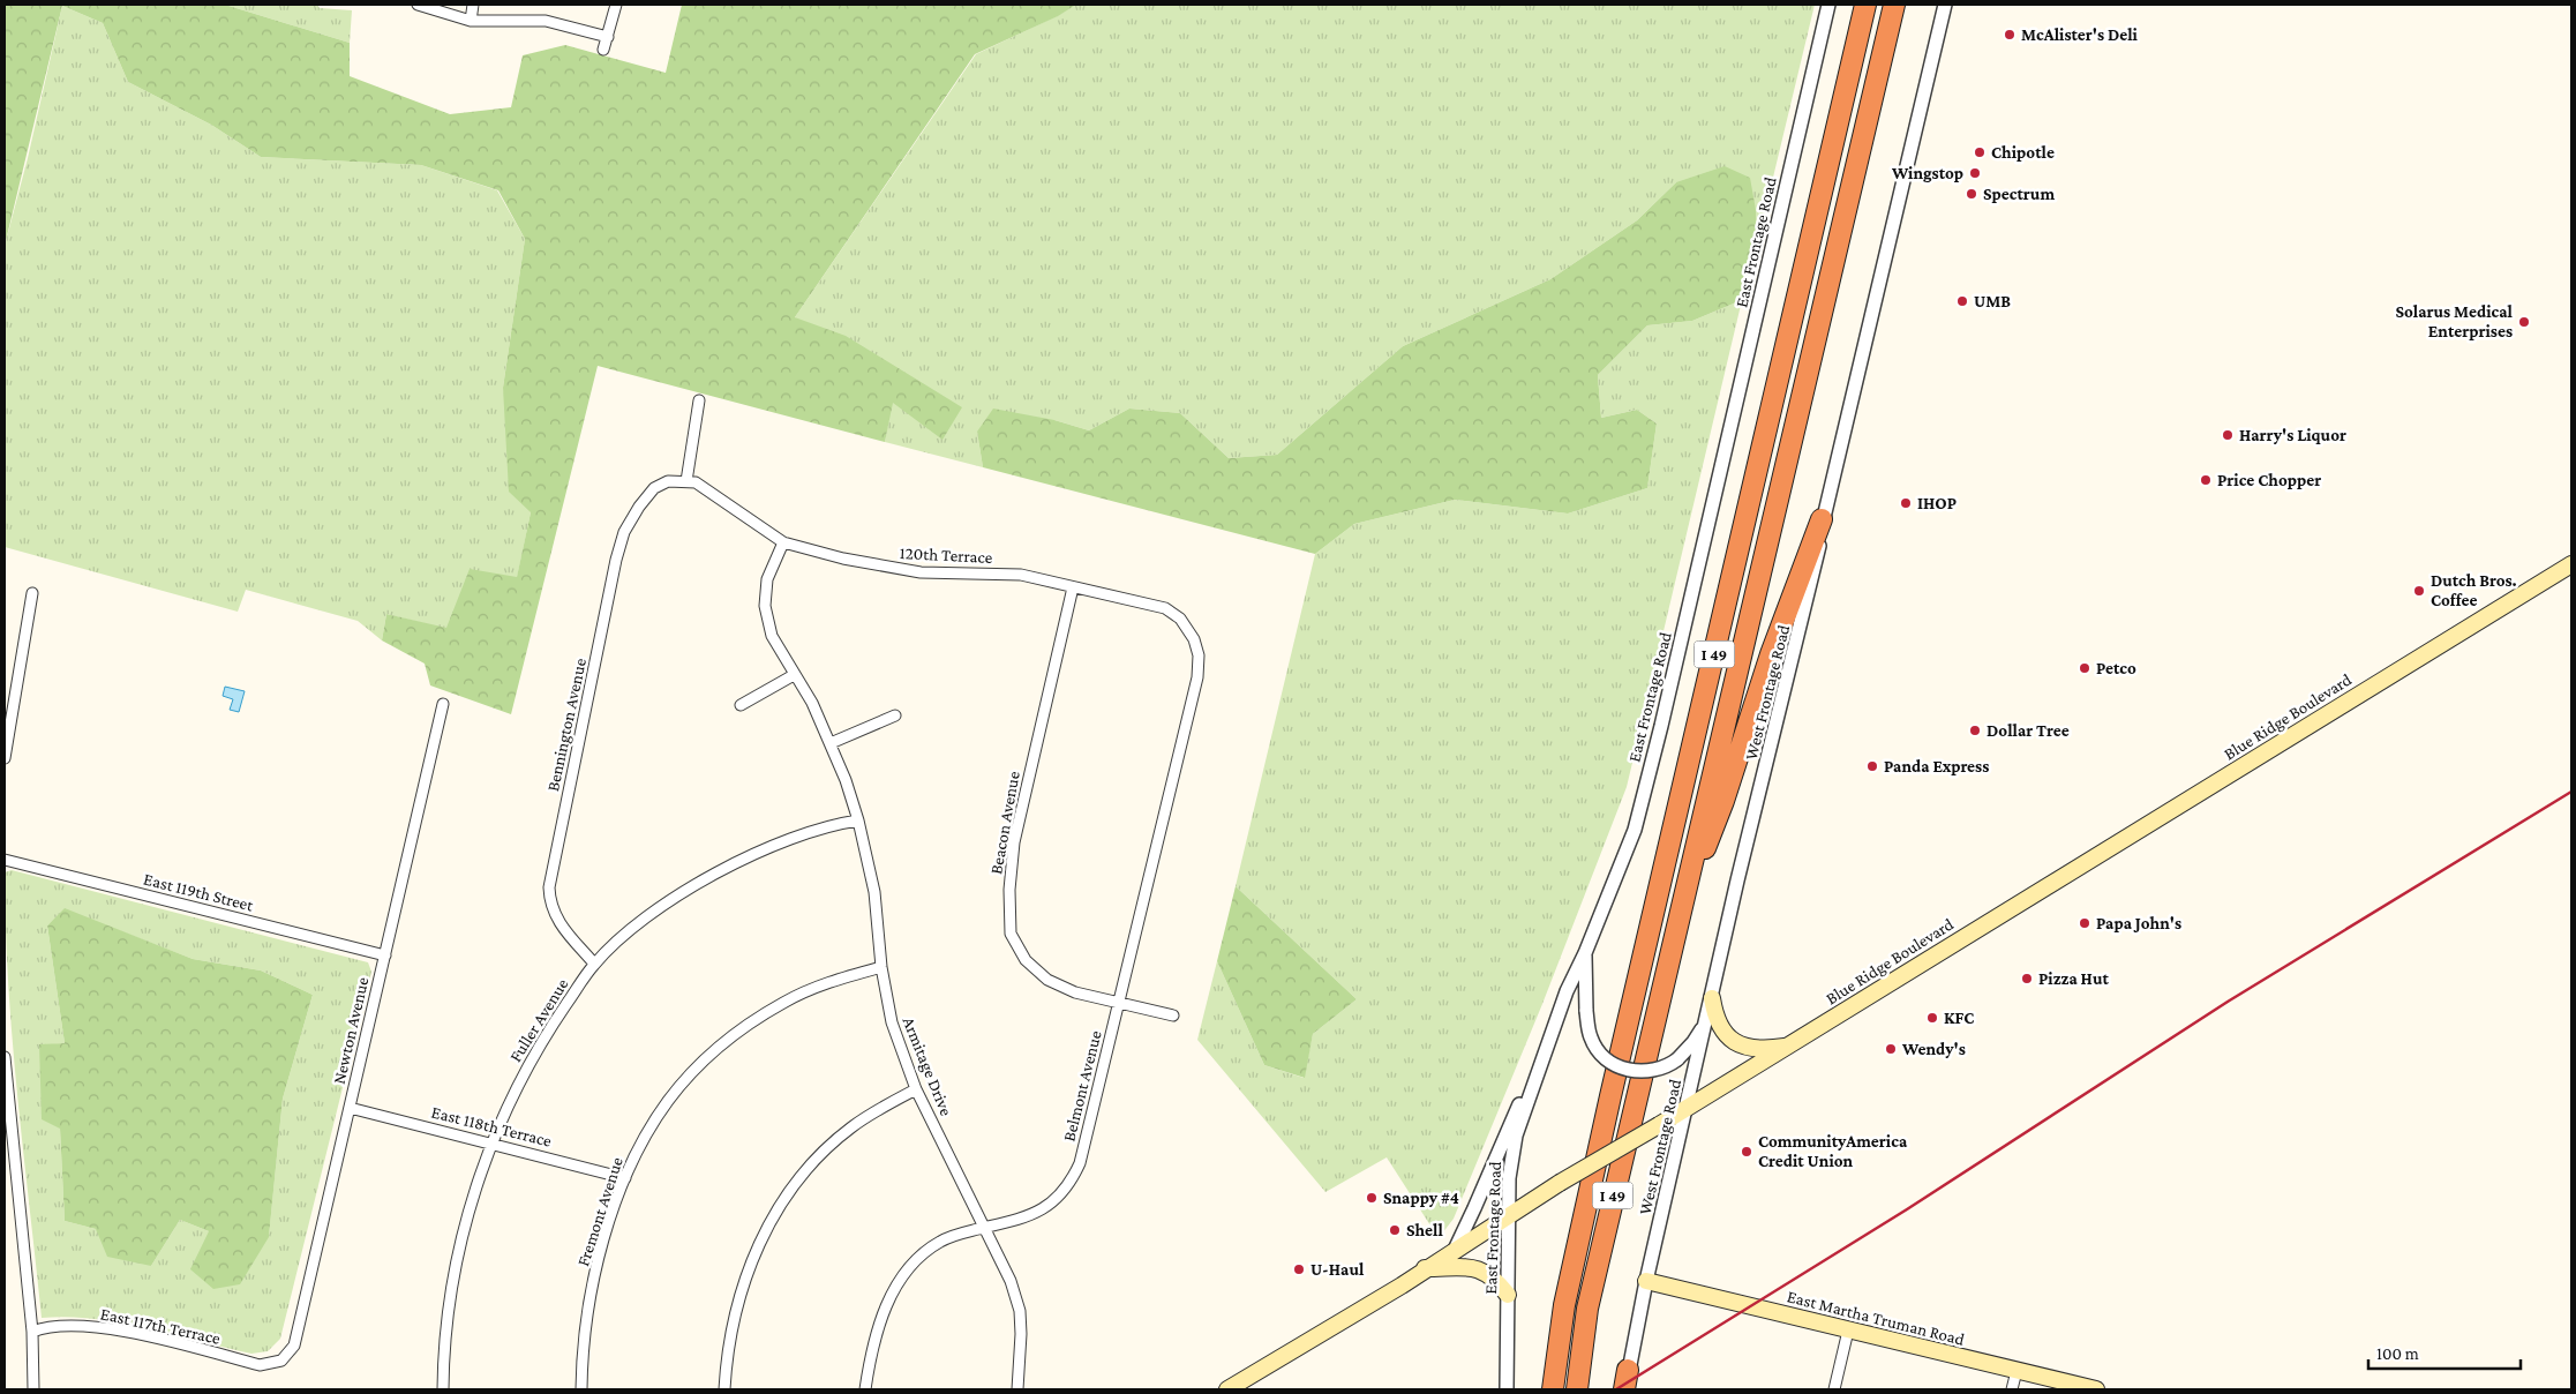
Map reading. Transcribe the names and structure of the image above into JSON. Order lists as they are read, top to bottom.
{
  "streets": {
    "highway": ["I 49"],
    "main road": ["Blue Ridge Boulevard", "East Martha Truman Road"],
    "street": [
      "East Frontage Road",
      "120th Terrace",
      "West Frontage Road",
      "Bennington Avenue",
      "Beacon Avenue",
      "East 119th Street",
      "Fuller Avenue",
      "Newton Avenue",
      "Armitage Drive",
      "Belmont Avenue",
      "East 118th Terrace",
      "Fremont Avenue",
      "East 117th Terrace"
    ]
  },
  "crossings": [
    ["East Frontage Road", "Blue Ridge Boulevard"],
    ["120th Terrace", "Bennington Avenue"],
    ["120th Terrace", "Beacon Avenue"],
    ["120th Terrace", "Armitage Drive"],
    ["120th Terrace", "Belmont Avenue"],
    ["West Frontage Road", "Blue Ridge Boulevard"],
    ["West Frontage Road", "East Martha Truman Road"],
    ["Bennington Avenue", "Fuller Avenue"],
    ["Beacon Avenue", "Belmont Avenue"],
    ["East 119th Street", "Newton Avenue"],
    ["Fuller Avenue", "Armitage Drive"],
    ["Fuller Avenue", "East 118th Terrace"],
    ["Newton Avenue", "East 118th Terrace"],
    ["Newton Avenue", "East 117th Terrace"],
    ["Armitage Drive", "Belmont Avenue"],
    ["Armitage Drive", "Fremont Avenue"],
    ["East 118th Terrace", "Fremont Avenue"]
  ],
  "places": [
    "McAlister's Deli",
    "Chipotle",
    "Wingstop",
    "Spectrum",
    "UMB",
    "Solarus Medical Enterprises",
    "Harry's Liquor",
    "Price Chopper",
    "IHOP",
    "Dutch Bros. Coffee",
    "Petco",
    "Dollar Tree",
    "Panda Express",
    "Papa John's",
    "Pizza Hut",
    "KFC",
    "Wendy's",
    "CommunityAmerica Credit Union",
    "Snappy #4",
    "Shell",
    "U-Haul"
  ],
  "scale_bar": "100 m"
}
